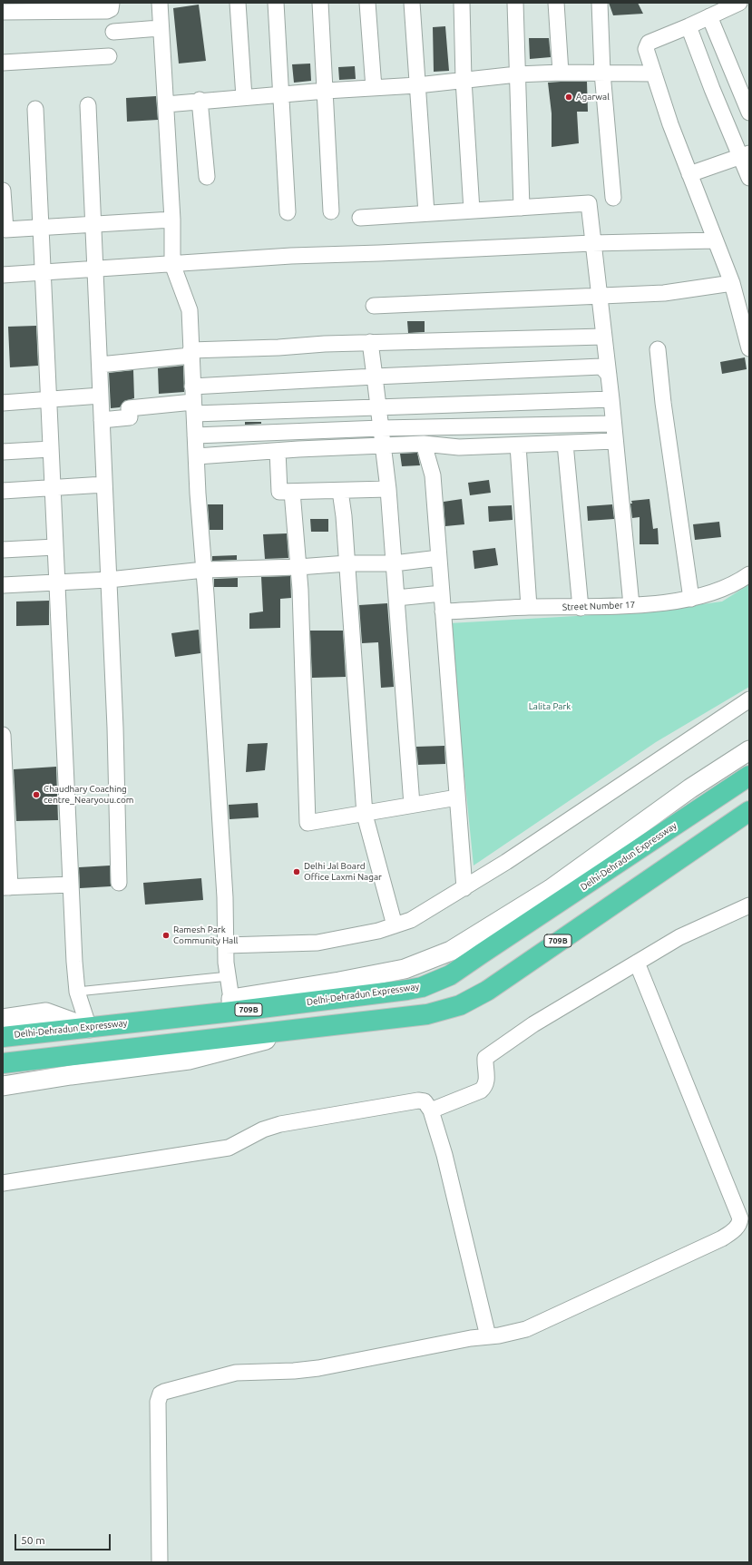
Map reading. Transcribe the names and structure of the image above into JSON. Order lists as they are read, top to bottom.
{
  "streets": {
    "highway": ["Delhi-Dehradun Expressway", "709B"],
    "street": ["Street Number 17"]
  },
  "parks": ["Lalita Park"],
  "places": [
    "Agarwal",
    "Chaudhary Coaching centre_Nearyouu.com",
    "Delhi Jal Board Office Laxmi Nagar",
    "Ramesh Park Community Hall"
  ],
  "scale_bar": "50 m"
}
